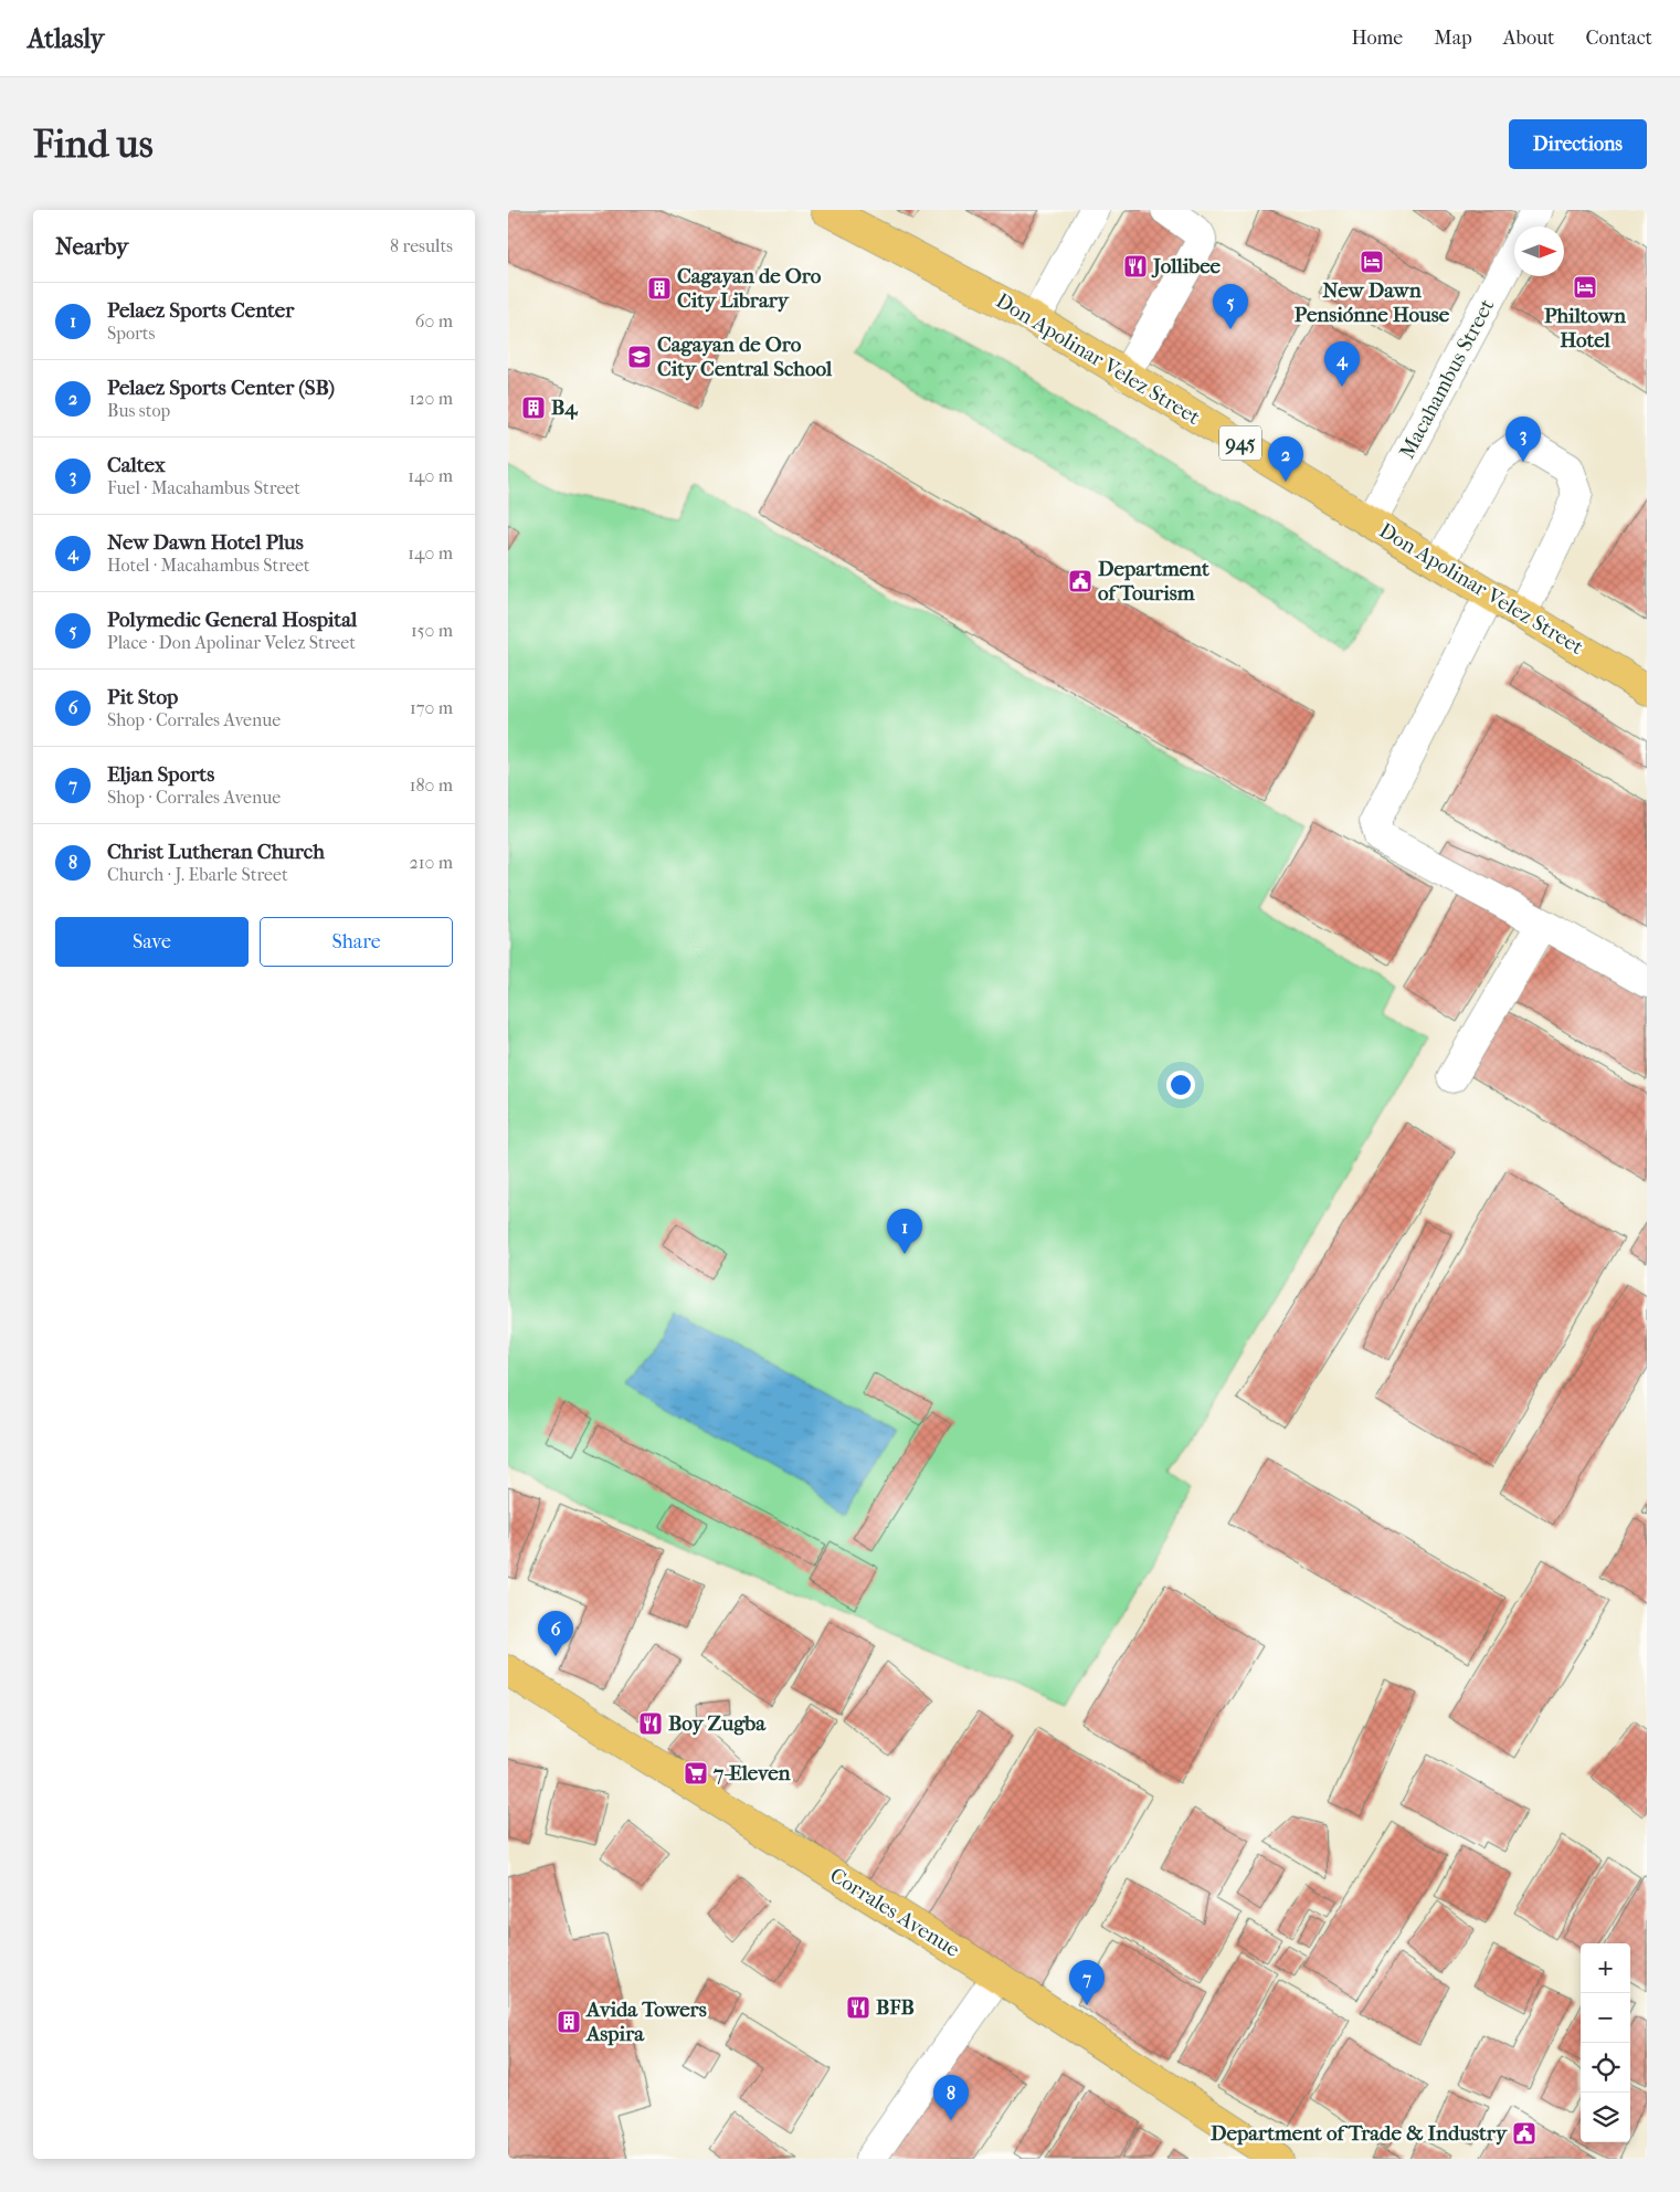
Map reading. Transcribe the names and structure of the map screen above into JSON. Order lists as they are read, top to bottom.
{
  "streets": {
    "main road": ["Don Apolinar Velez Street", "945", "Corrales Avenue"],
    "street": ["Macahambus Street"]
  },
  "crossings": [
    ["Don Apolinar Velez Street", "Macahambus Street"]
  ],
  "places": {
    "hotel": ["New Dawn Pensiónne House", "Philtown Hotel"],
    "restaurant": ["Jollibee", "Boy Zugba", "BFB"],
    "building": ["Cagayan de Oro City Library", "B4", "Avida Towers Aspira"],
    "school or university": ["Cagayan de Oro City Central School"],
    "public building": ["Department of Tourism", "Department of Trade & Industry"],
    "supermarket": ["7-Eleven"]
  },
  "north": "right",
  "page": {
    "header": "Atlasly",
    "nav": [
      "Home",
      "Map",
      "About",
      "Contact"
    ],
    "buttons": [
      "Directions",
      ["Save", "Share"]
    ],
    "title": "Find us",
    "heading": ["Nearby", "8 results"],
    "list": [
      {
        "mark": "1",
        "name": "Pelaez Sports Center",
        "note": "Sports",
        "value": "60 m"
      },
      {
        "mark": "2",
        "name": "Pelaez Sports Center (SB)",
        "note": "Bus stop",
        "value": "120 m"
      },
      {
        "mark": "3",
        "name": "Caltex",
        "note": "Fuel · Macahambus Street",
        "value": "140 m"
      },
      {
        "mark": "4",
        "name": "New Dawn Hotel Plus",
        "note": "Hotel · Macahambus Street",
        "value": "140 m"
      },
      {
        "mark": "5",
        "name": "Polymedic General Hospital",
        "note": "Place · Don Apolinar Velez Street",
        "value": "150 m"
      },
      {
        "mark": "6",
        "name": "Pit Stop",
        "note": "Shop · Corrales Avenue",
        "value": "170 m"
      },
      {
        "mark": "7",
        "name": "Eljan Sports",
        "note": "Shop · Corrales Avenue",
        "value": "180 m"
      },
      {
        "mark": "8",
        "name": "Christ Lutheran Church",
        "note": "Church · J. Ebarle Street",
        "value": "210 m"
      }
    ],
    "pins": [
      "5",
      "4",
      "3",
      "2",
      "1",
      "6",
      "7",
      "8"
    ],
    "map_buttons": ["+", "−"]
  }
}
